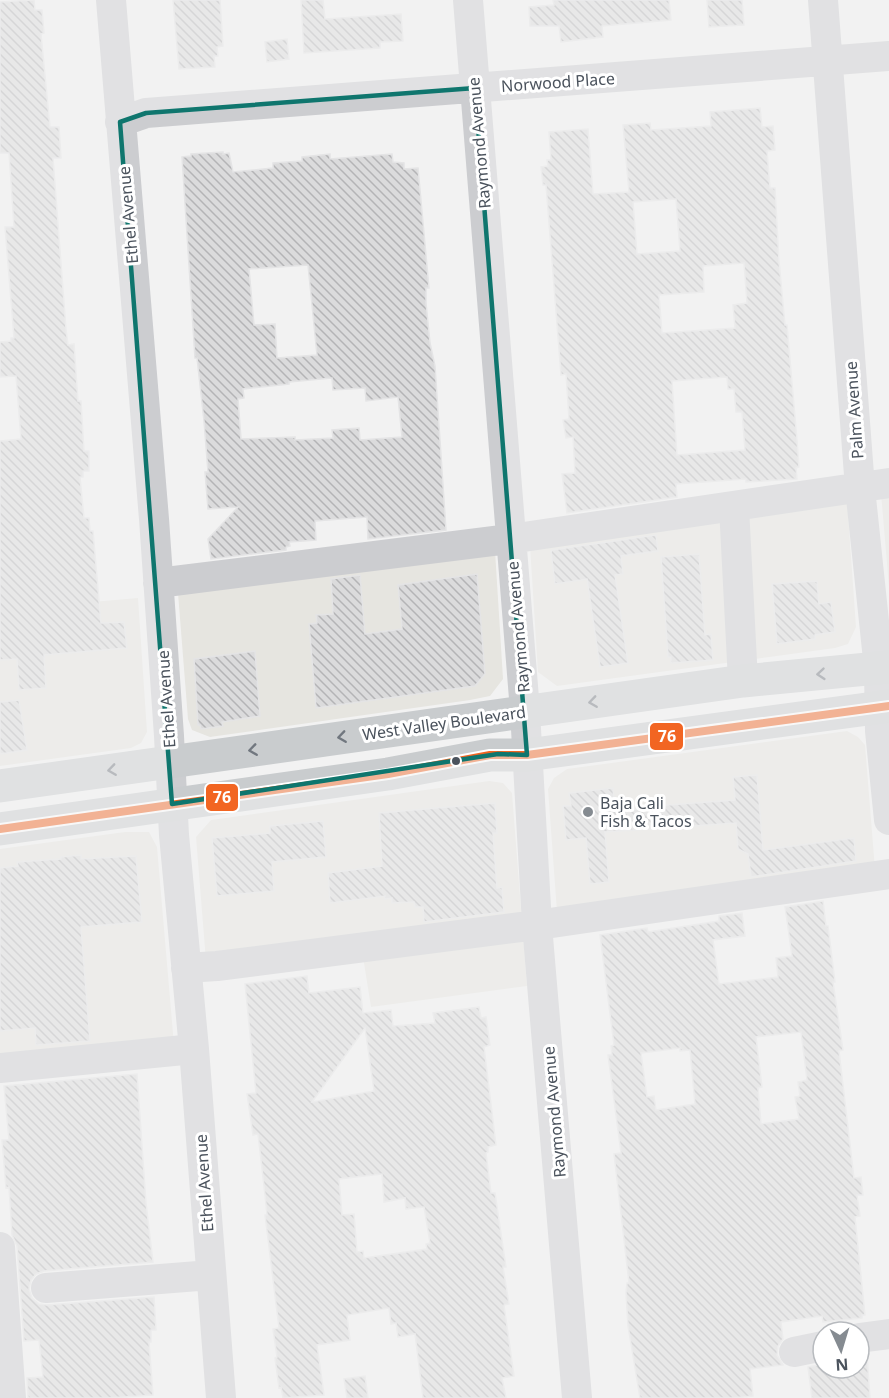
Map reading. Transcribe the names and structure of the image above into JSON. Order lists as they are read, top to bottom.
{
  "streets": {
    "main road": ["West Valley Boulevard"],
    "street": [
      "Norwood Place",
      "Raymond Avenue",
      "Ethel Avenue",
      "Palm Avenue"
    ]
  },
  "crossings": [
    ["Norwood Place", "Raymond Avenue"],
    ["Norwood Place", "Ethel Avenue"],
    ["Norwood Place", "Palm Avenue"],
    ["Raymond Avenue", "West Valley Boulevard"],
    ["Ethel Avenue", "West Valley Boulevard"],
    ["Palm Avenue", "West Valley Boulevard"]
  ],
  "places": ["Baja Cali Fish & Tacos"],
  "lines": ["transit line 76"],
  "north": "bottom"
}
